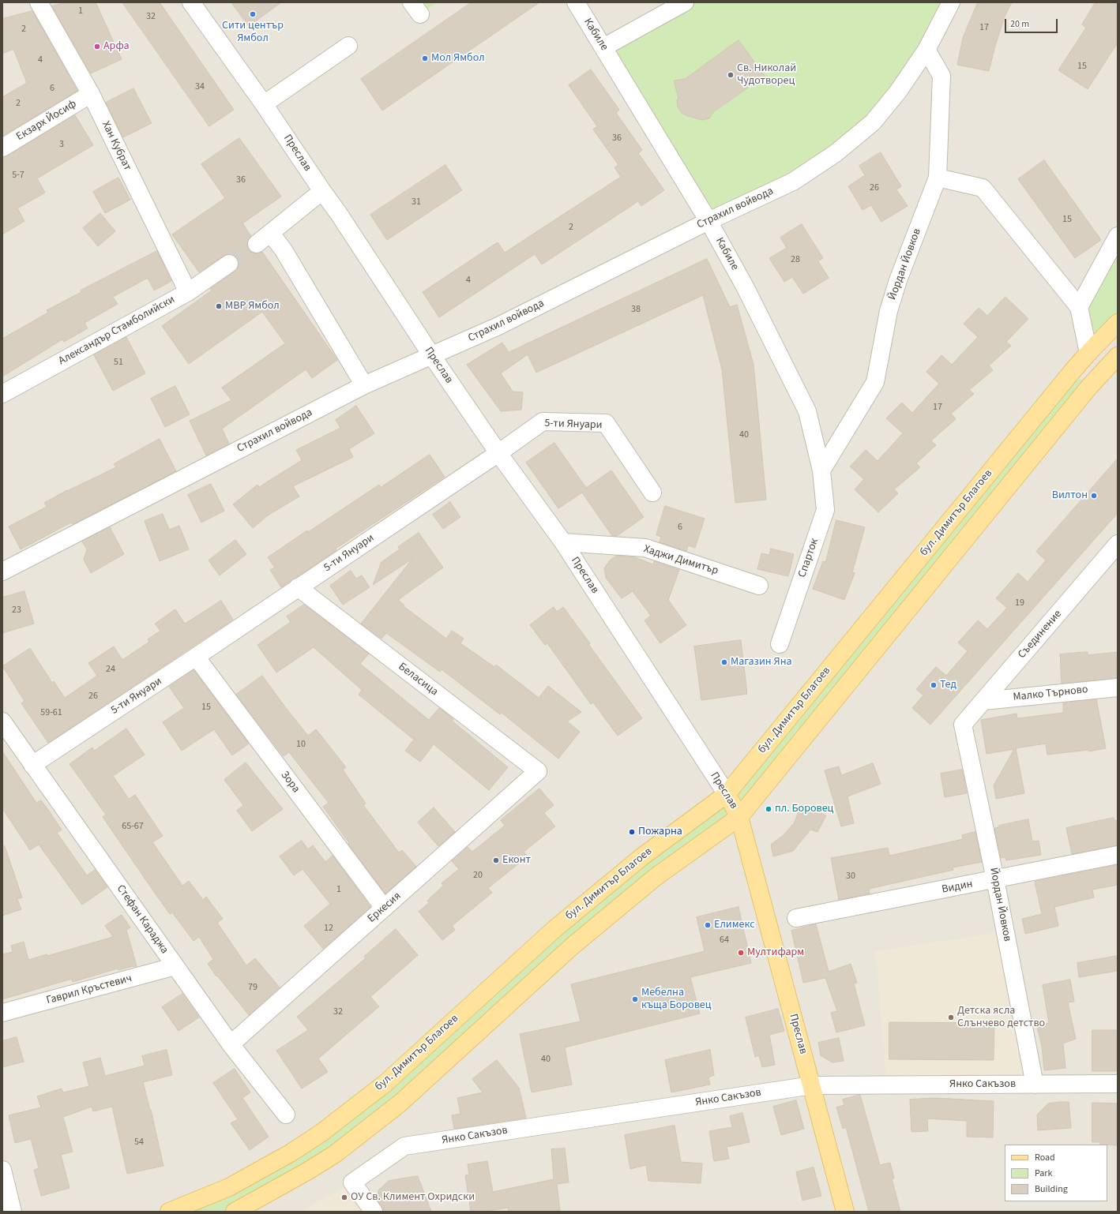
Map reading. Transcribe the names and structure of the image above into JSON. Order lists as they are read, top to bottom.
{
  "streets": {
    "main road": ["Преслав", "бул. Димитър Благоев"],
    "street": [
      "Кабиле",
      "Екзарх Йосиф",
      "Хан Кубрат",
      "Страхил войвода",
      "Йордан Йовков",
      "Александър Стамболийски",
      "5-ти Януари",
      "Спарток",
      "Хаджи Димитър",
      "Съединение",
      "Беласица",
      "Малко Търново",
      "Зора",
      "Видин",
      "Еркесия",
      "Стефан Караджа",
      "Гаврил Кръстевич",
      "Янко Сакъзов"
    ]
  },
  "crossings": [
    ["Кабиле", "Страхил войвода"],
    ["Кабиле", "Йордан Йовков"],
    ["Кабиле", "Спарток"],
    ["Екзарх Йосиф", "Хан Кубрат"],
    ["Хан Кубрат", "Александър Стамболийски"],
    ["Преслав", "Страхил войвода"],
    ["Преслав", "5-ти Януари"],
    ["Преслав", "бул. Димитър Благоев"],
    ["Преслав", "Хаджи Димитър"],
    ["Преслав", "Янко Сакъзов"],
    ["Страхил войвода", "Йордан Йовков"],
    ["Йордан Йовков", "Спарток"],
    ["Йордан Йовков", "Съединение"],
    ["Йордан Йовков", "Видин"],
    ["Йордан Йовков", "Янко Сакъзов"],
    ["5-ти Януари", "Беласица"],
    ["5-ти Януари", "Зора"],
    ["5-ти Януари", "Стефан Караджа"],
    ["Съединение", "Малко Търново"],
    ["Беласица", "Еркесия"],
    ["Зора", "Еркесия"],
    ["Еркесия", "Стефан Караджа"],
    ["Стефан Караджа", "Гаврил Кръстевич"]
  ],
  "places": [
    "Сити център Ямбол",
    "Арфа",
    "Мол Ямбол",
    "Св. Николай Чудотворец",
    "МВР Ямбол",
    "Вилтон",
    "Магазин Яна",
    "Тед",
    "пл. Боровец",
    "Пожарна",
    "Еконт",
    "Елимекс",
    "Мултифарм",
    "Мебелна къща Боровец",
    "Детска ясла Слънчево детство",
    "ОУ Св. Климент Охридски"
  ],
  "house_numbers": [
    "1",
    "32",
    "17",
    "2",
    "4",
    "15",
    "34",
    "6",
    "2",
    "36",
    "3",
    "5-7",
    "36",
    "26",
    "31",
    "15",
    "2",
    "28",
    "4",
    "38",
    "51",
    "17",
    "40",
    "6",
    "19",
    "23",
    "24",
    "26",
    "15",
    "59-61",
    "10",
    "65-67",
    "20",
    "30",
    "1",
    "12",
    "64",
    "79",
    "32",
    "40",
    "54"
  ],
  "legend": ["Road", "Park", "Building"],
  "scale_bar": "20 m"
}
